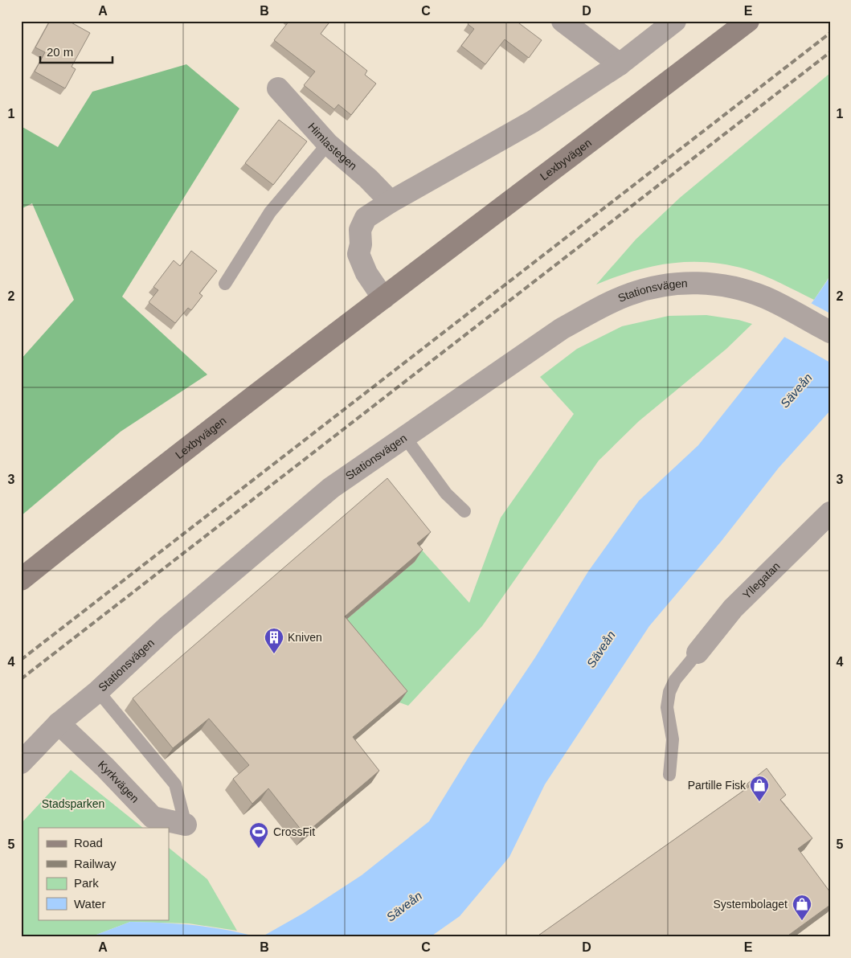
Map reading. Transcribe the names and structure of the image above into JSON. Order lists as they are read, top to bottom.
{
  "streets": {
    "street": [
      "Himlastegen",
      "Lexbyvägen",
      "Stationsvägen",
      "Yllegatan",
      "Kyrkvägen"
    ]
  },
  "crossings": [
    ["Stationsvägen", "Kyrkvägen"]
  ],
  "water": ["Säveån"],
  "parks": ["Stadsparken"],
  "places": {
    "building": ["Kniven"],
    "shop": ["Partille Fisk", "Systembolaget"],
    "sports": ["CrossFit"]
  },
  "legend": [
    "Road",
    "Railway",
    "Park",
    "Water"
  ],
  "scale_bar": "20 m",
  "grid": {
    "columns": [
      "A",
      "B",
      "C",
      "D",
      "E"
    ],
    "rows": [
      "1",
      "2",
      "3",
      "4",
      "5"
    ]
  }
}
